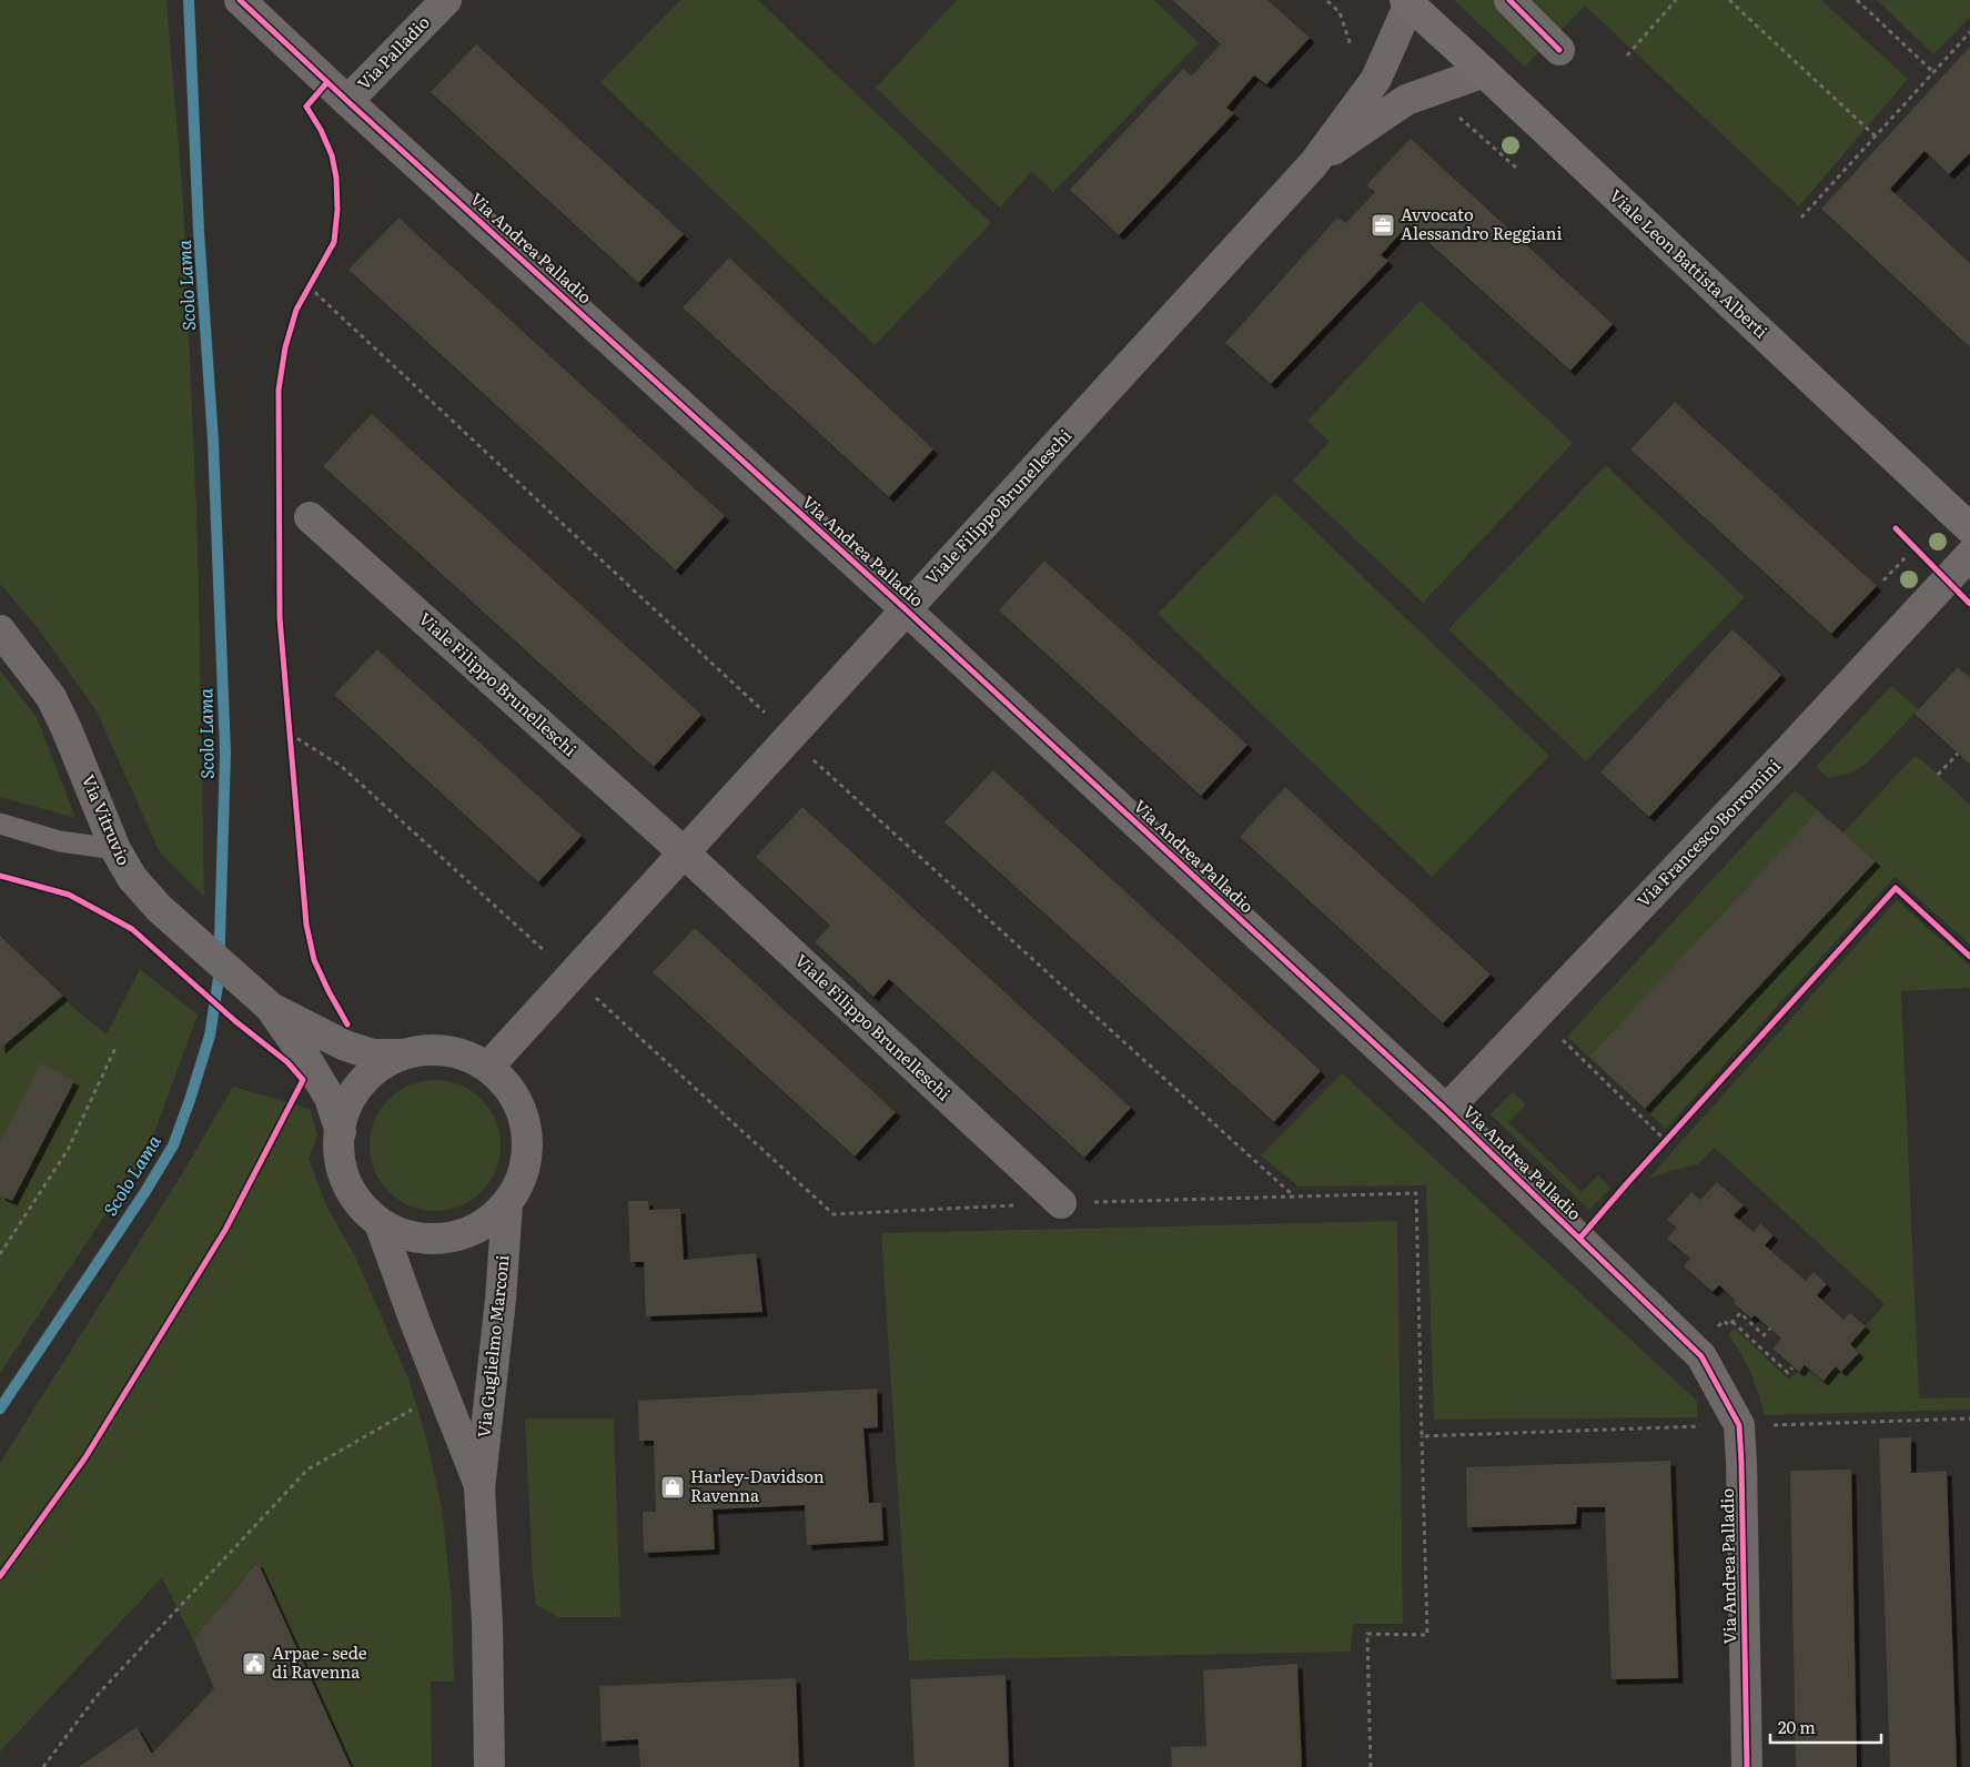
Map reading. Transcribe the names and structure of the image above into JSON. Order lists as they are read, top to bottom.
{
  "streets": {
    "main road": ["Viale Leon Battista Alberti"],
    "street": [
      "Via Palladio",
      "Via Andrea Palladio",
      "Viale Filippo Brunelleschi",
      "Via Vitruvio",
      "Via Francesco Borromini",
      "Via Guglielmo Marconi"
    ]
  },
  "crossings": [
    ["Via Palladio", "Via Andrea Palladio"],
    ["Via Andrea Palladio", "Viale Filippo Brunelleschi"],
    ["Via Andrea Palladio", "Via Francesco Borromini"],
    ["Viale Leon Battista Alberti", "Viale Filippo Brunelleschi"],
    ["Viale Filippo Brunelleschi", "Via Vitruvio"],
    ["Viale Filippo Brunelleschi", "Via Guglielmo Marconi"],
    ["Via Vitruvio", "Via Guglielmo Marconi"]
  ],
  "water": ["Scolo Lama"],
  "places": {
    "office": ["Avvocato Alessandro Reggiani"],
    "shop": ["Harley-Davidson Ravenna"],
    "public building": ["Arpae - sede di Ravenna"]
  },
  "scale_bar": "20 m"
}
